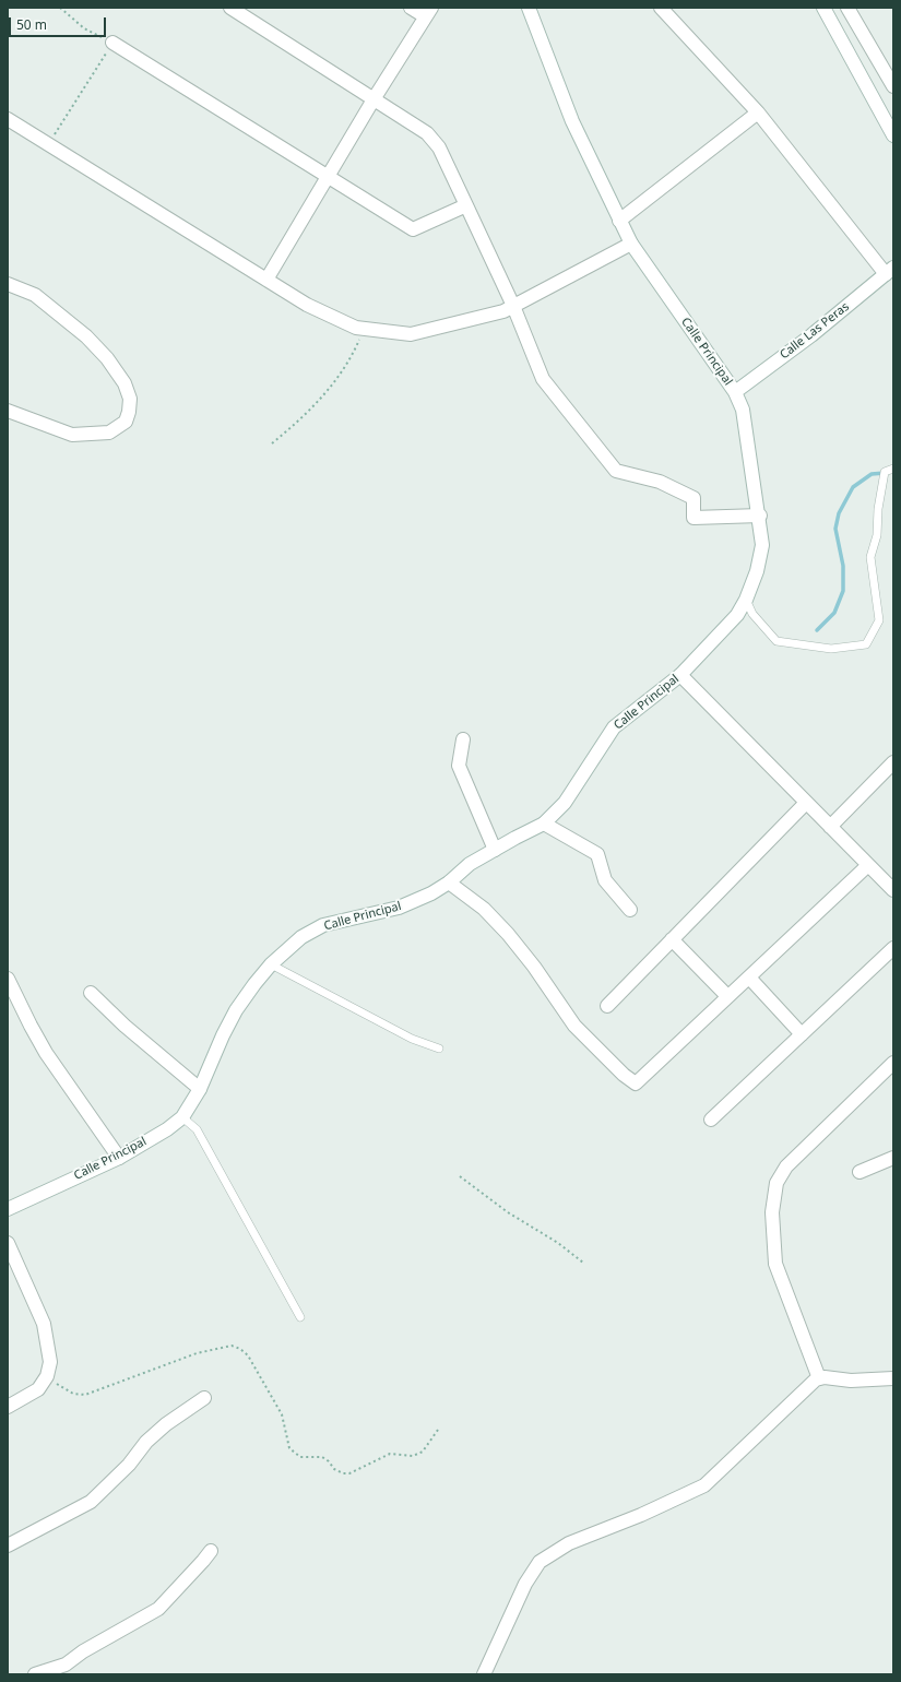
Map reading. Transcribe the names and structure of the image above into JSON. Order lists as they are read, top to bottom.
{
  "streets": {
    "street": ["Calle Las Peras", "Calle Principal"]
  },
  "crossings": [
    ["Calle Las Peras", "Calle Principal"]
  ],
  "scale_bar": "50 m"
}
